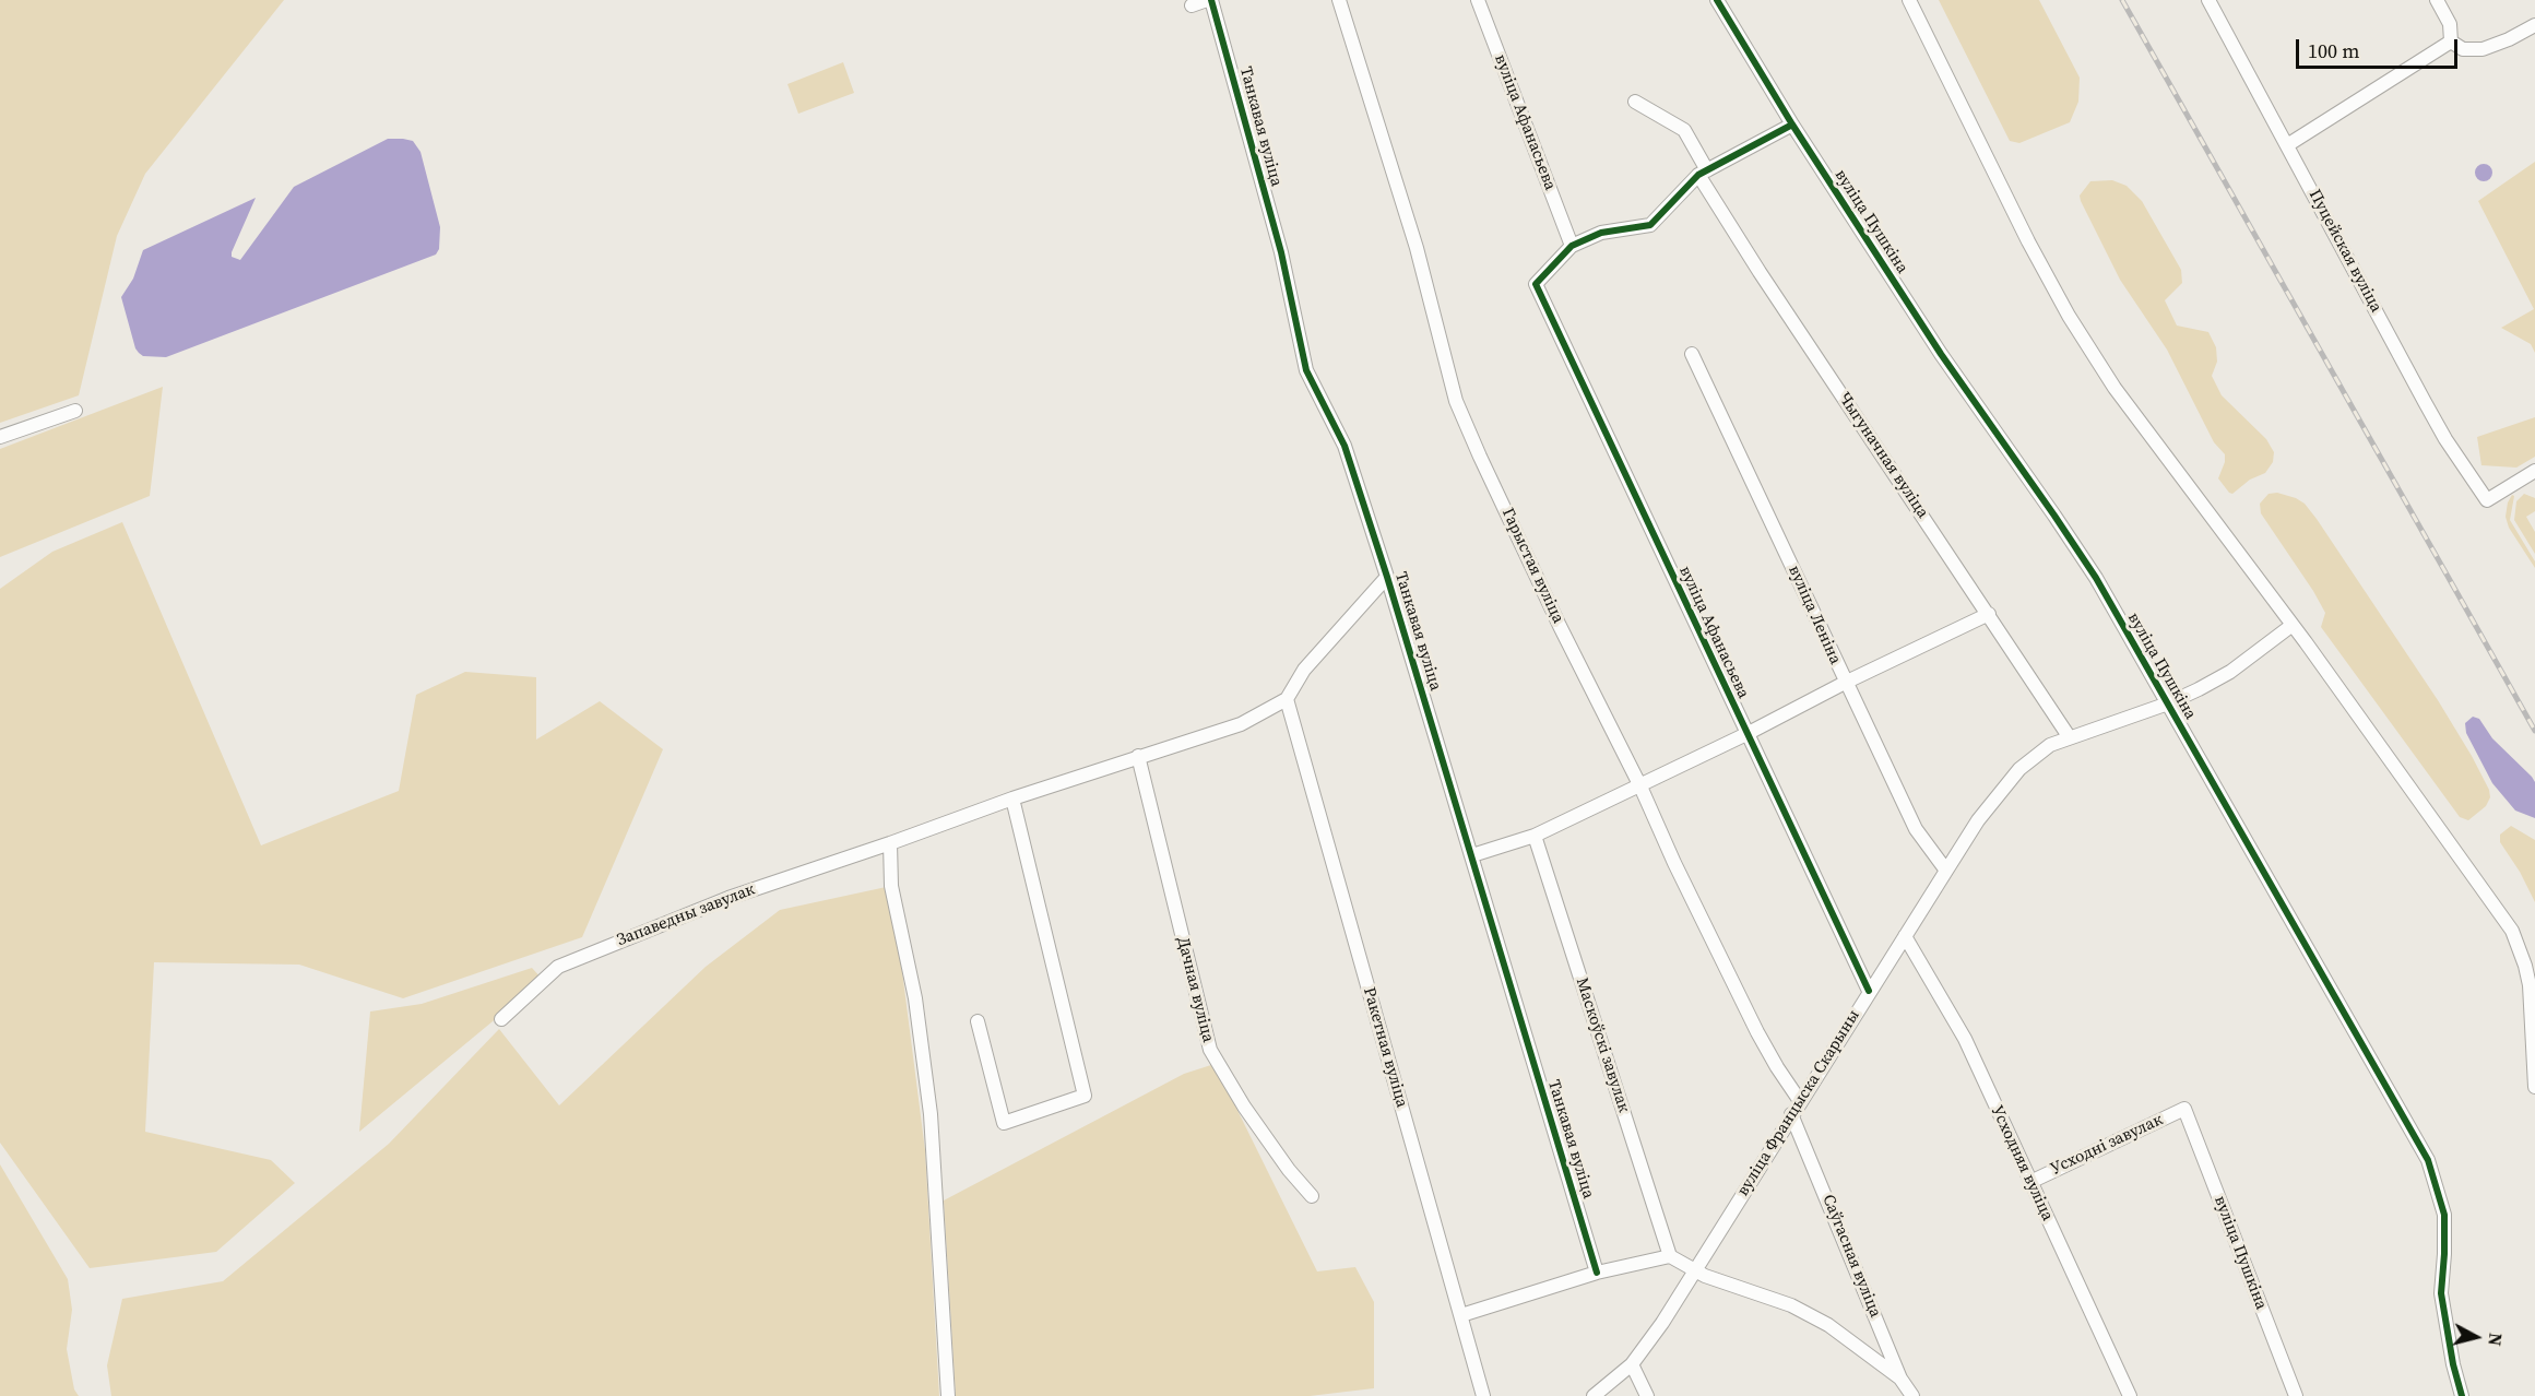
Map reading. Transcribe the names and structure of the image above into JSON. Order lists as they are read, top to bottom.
{
  "streets": {
    "street": [
      "вуліца Афанасьева",
      "Танкавая вуліца",
      "вуліца Пушкіна",
      "Пуцейская вуліца",
      "Чыгуначная вуліца",
      "Гарыстая вуліца",
      "вуліца Леніна",
      "Запаведны завулак",
      "Дачная вуліца",
      "Маскоўскі завулак",
      "Ракетная вуліца",
      "вуліца Францыска Скарыны",
      "Усходні завулак",
      "Усходняя вуліца",
      "Саўгасная вуліца"
    ]
  },
  "crossings": [
    ["вуліца Афанасьева", "вуліца Францыска Скарыны"],
    ["вуліца Пушкіна", "вуліца Францыска Скарыны"],
    ["вуліца Пушкіна", "Усходні завулак"],
    ["Чыгуначная вуліца", "вуліца Францыска Скарыны"],
    ["Гарыстая вуліца", "вуліца Францыска Скарыны"],
    ["вуліца Леніна", "вуліца Францыска Скарыны"],
    ["вуліца Францыска Скарыны", "Усходняя вуліца"],
    ["вуліца Францыска Скарыны", "Саўгасная вуліца"],
    ["Усходні завулак", "Усходняя вуліца"]
  ],
  "scale_bar": "100 m",
  "north": "right"
}
